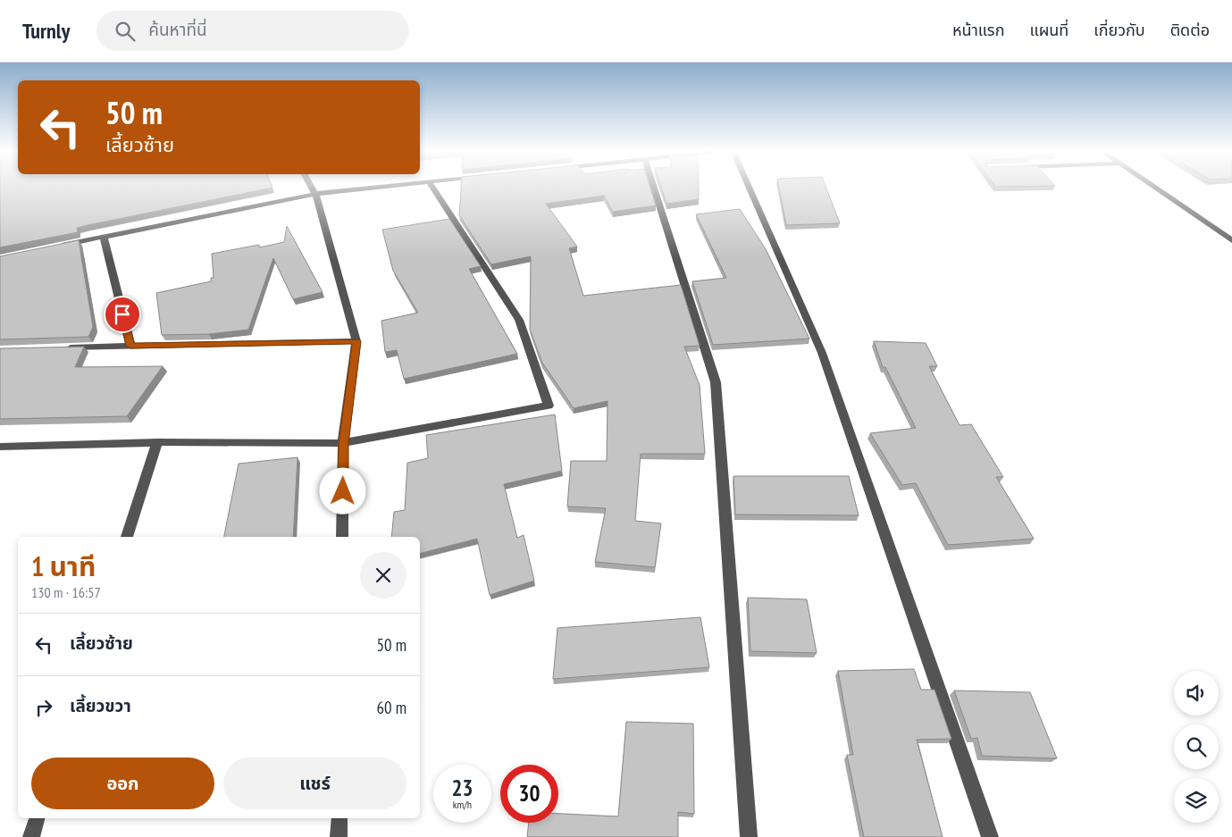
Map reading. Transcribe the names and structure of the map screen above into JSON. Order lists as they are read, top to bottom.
{
  "page": {
    "header": "Turnly",
    "search": "ค้นหาที่นี่",
    "nav": [
      "หน้าแรก",
      "แผนที่",
      "เกี่ยวกับ",
      "ติดต่อ"
    ],
    "turn": ["50 m", "เลี้ยวซ้าย"],
    "heading": ["1 นาที", "130 m · 16:57"],
    "list": [
      {
        "name": "เลี้ยวซ้าย",
        "value": "50 m"
      },
      {
        "name": "เลี้ยวขวา",
        "value": "60 m"
      }
    ],
    "buttons": ["ออก", "แชร์"],
    "speed": "23 km/h",
    "limit": "30"
  }
}
